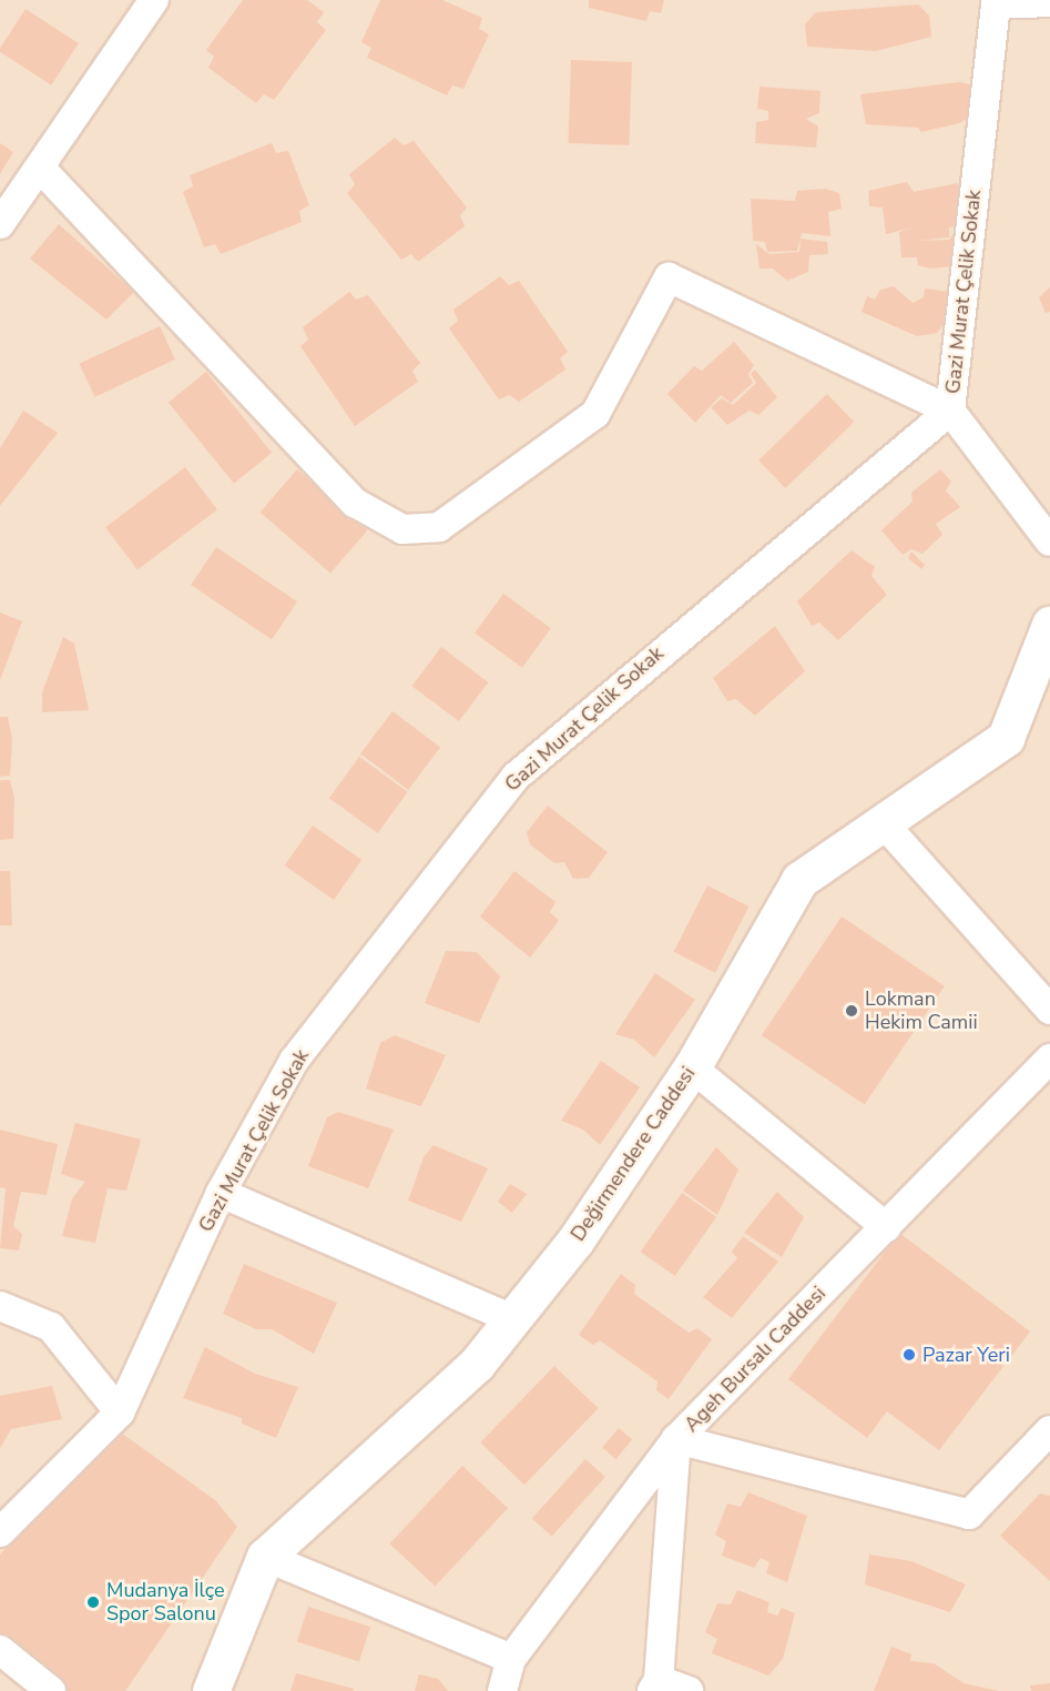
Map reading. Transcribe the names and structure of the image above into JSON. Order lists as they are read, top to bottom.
{
  "streets": {
    "street": ["Gazi Murat Çelik Sokak", "Değirmendere Caddesi", "Ageh Bursalı Caddesi"]
  },
  "places": ["Lokman Hekim Camii", "Pazar Yeri", "Mudanya İlçe Spor Salonu"]
}
